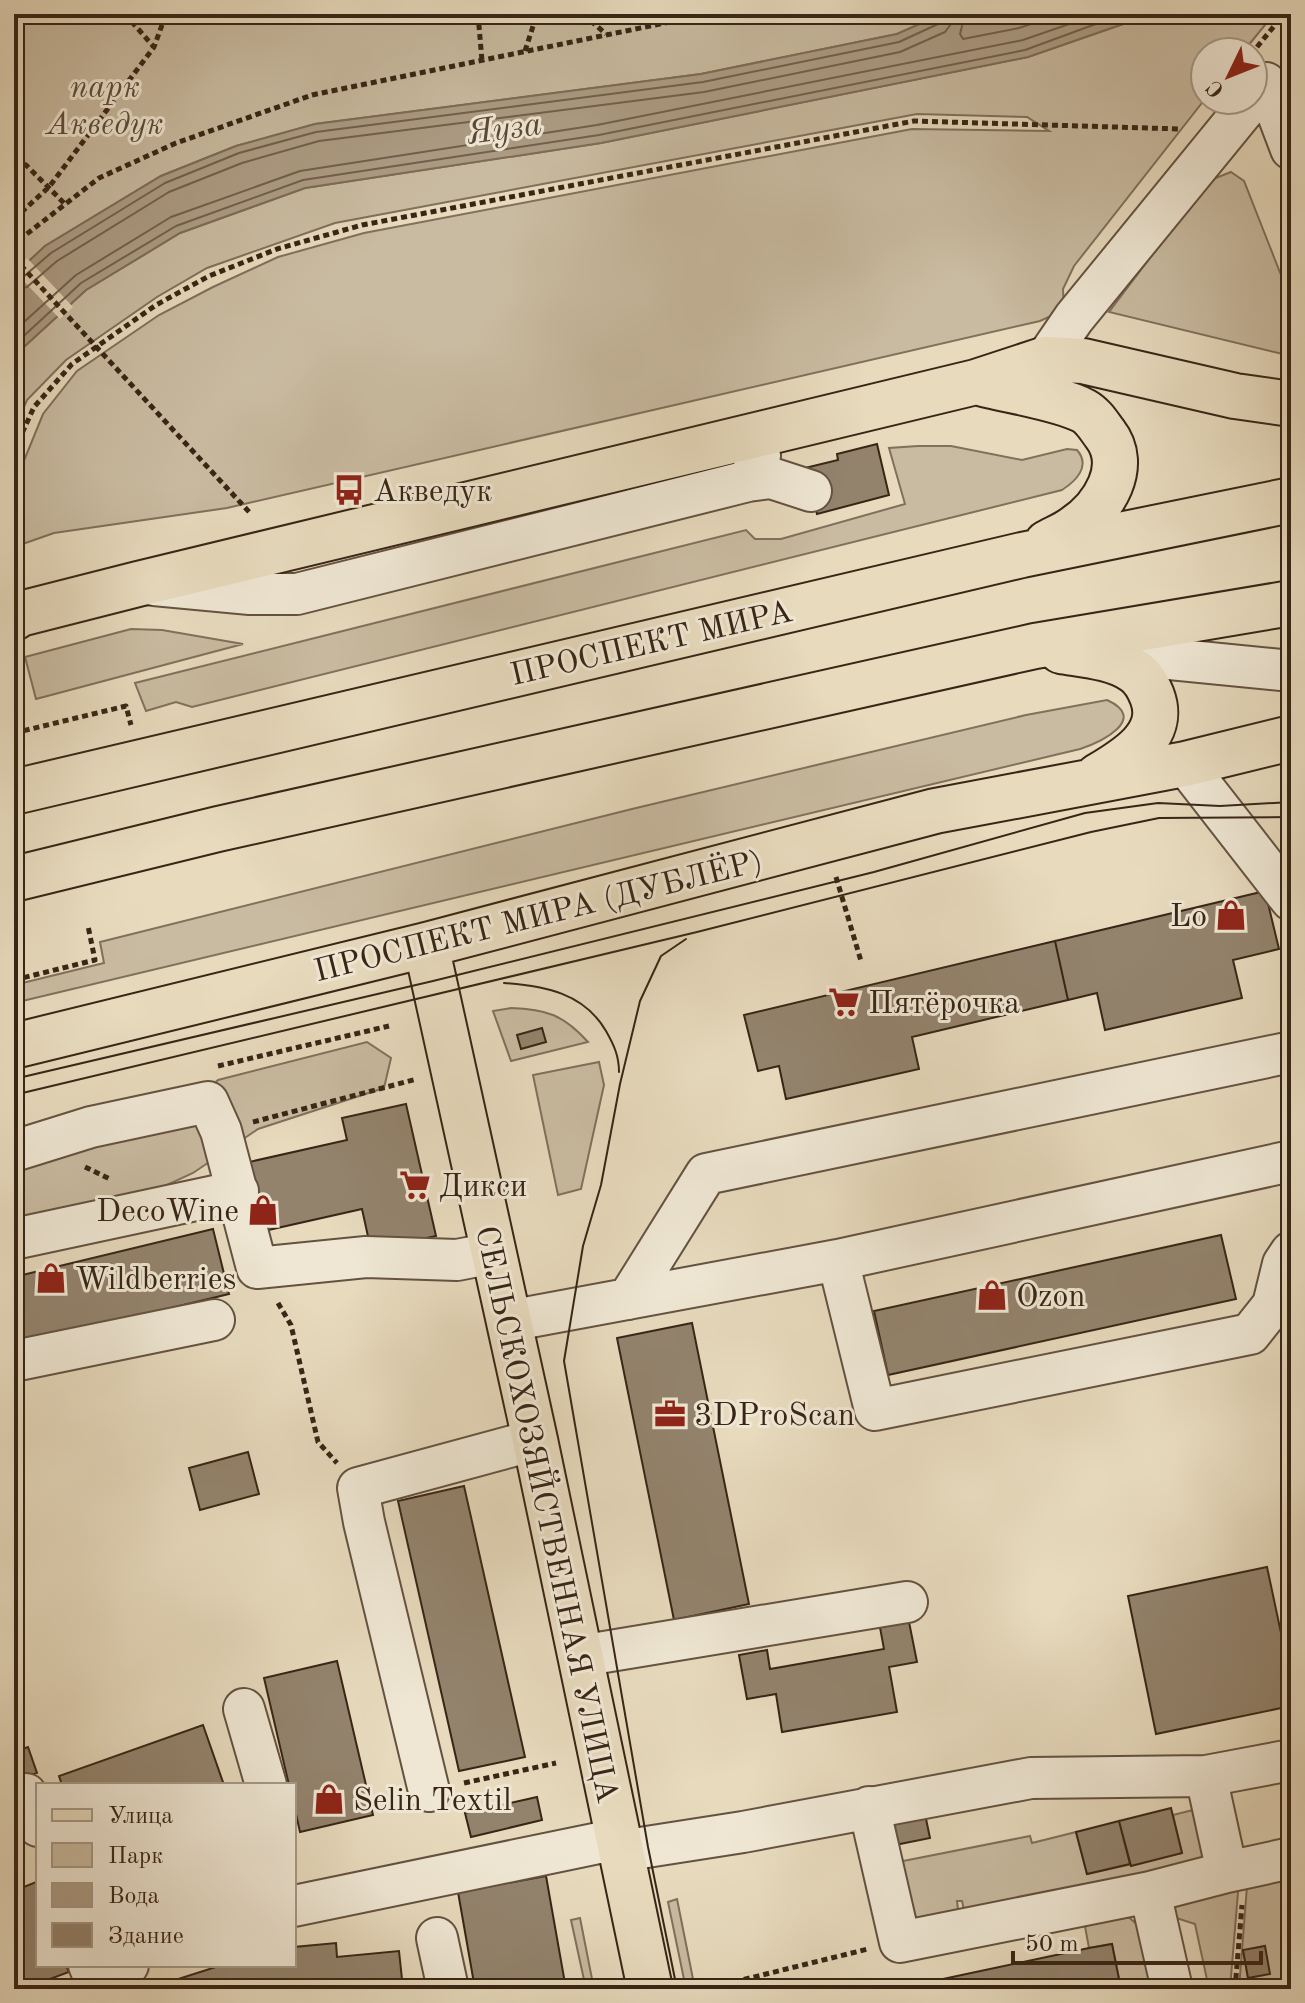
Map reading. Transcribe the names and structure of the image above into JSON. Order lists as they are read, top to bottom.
{
  "streets": {
    "main road": ["ПРОСПЕКТ МИРА", "ПРОСПЕКТ МИРА (ДУБЛЁР)", "СЕЛЬСКОХОЗЯЙСТВЕННАЯ УЛИЦА"]
  },
  "crossings": [
    ["ПРОСПЕКТ МИРА (ДУБЛЁР)", "СЕЛЬСКОХОЗЯЙСТВЕННАЯ УЛИЦА"]
  ],
  "water": ["Яуза"],
  "parks": ["парк Акведук"],
  "places": {
    "bus stop": ["Акведук"],
    "shop": [
      "Lo",
      "DecoWine",
      "Wildberries",
      "Ozon",
      "Selin Textil"
    ],
    "supermarket": ["Пятёрочка", "Дикси"],
    "office": ["3DProScan"]
  },
  "legend": [
    "Улица",
    "Парк",
    "Вода",
    "Здание"
  ],
  "scale_bar": "50 m",
  "north": "bottom left"
}
